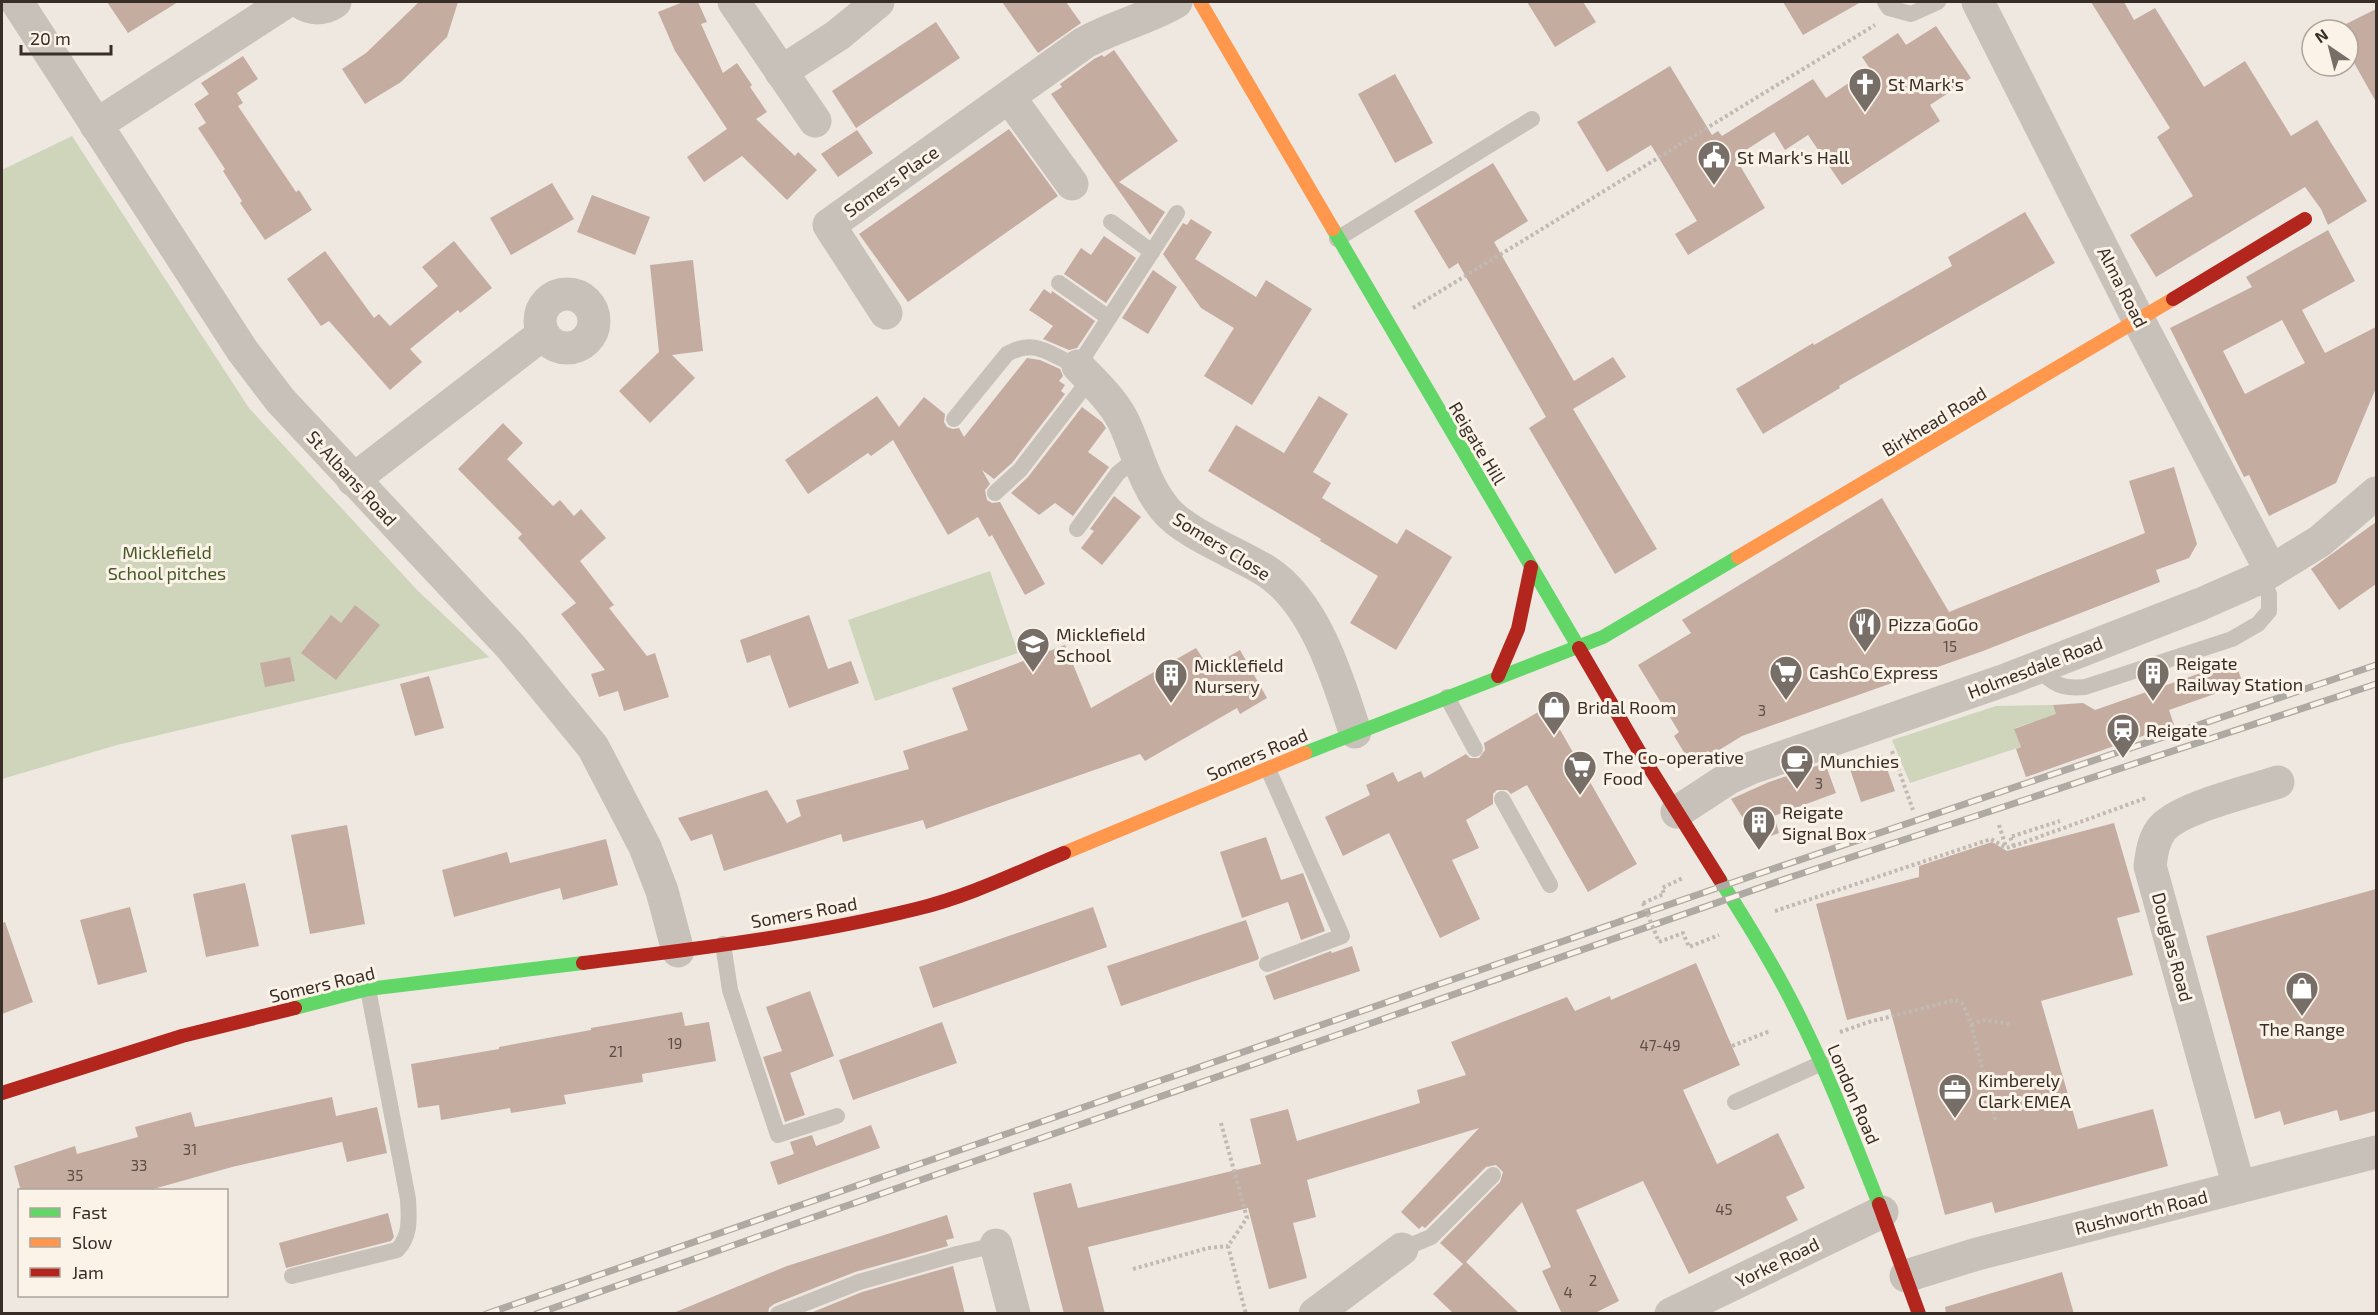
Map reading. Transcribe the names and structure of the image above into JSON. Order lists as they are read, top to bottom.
{
  "streets": {
    "street": [
      "Somers Place",
      "Alma Road",
      "Birkhead Road",
      "Reigate Hill",
      "St Albans Road",
      "Somers Close",
      "Holmesdale Road",
      "Somers Road",
      "Douglas Road",
      "London Road",
      "Rushworth Road",
      "Yorke Road"
    ]
  },
  "crossings": [
    ["Alma Road", "Birkhead Road"],
    ["Alma Road", "Holmesdale Road"],
    ["Birkhead Road", "Reigate Hill"],
    ["Birkhead Road", "Somers Road"],
    ["Reigate Hill", "Holmesdale Road"],
    ["Reigate Hill", "Somers Road"],
    ["Reigate Hill", "London Road"],
    ["St Albans Road", "Somers Road"],
    ["Somers Close", "Somers Road"],
    ["Douglas Road", "Rushworth Road"],
    ["London Road", "Rushworth Road"],
    ["London Road", "Yorke Road"]
  ],
  "parks": ["Micklefield School pitches"],
  "places": {
    "church": ["St Mark's"],
    "public building": ["St Mark's Hall"],
    "restaurant": ["Pizza GoGo"],
    "school or university": ["Micklefield School"],
    "supermarket": ["CashCo Express", "The Co-operative Food"],
    "building": ["Reigate Railway Station", "Micklefield Nursery", "Reigate Signal Box"],
    "shop": ["Bridal Room", "The Range"],
    "station": ["Reigate"],
    "cafe": ["Munchies"],
    "office": ["Kimberely Clark EMEA"]
  },
  "house_numbers": [
    "15",
    "3",
    "3",
    "19",
    "47-49",
    "21",
    "31",
    "33",
    "35",
    "45",
    "2",
    "4"
  ],
  "legend": ["Fast", "Slow", "Jam"],
  "scale_bar": "20 m",
  "north": "top left"
}
